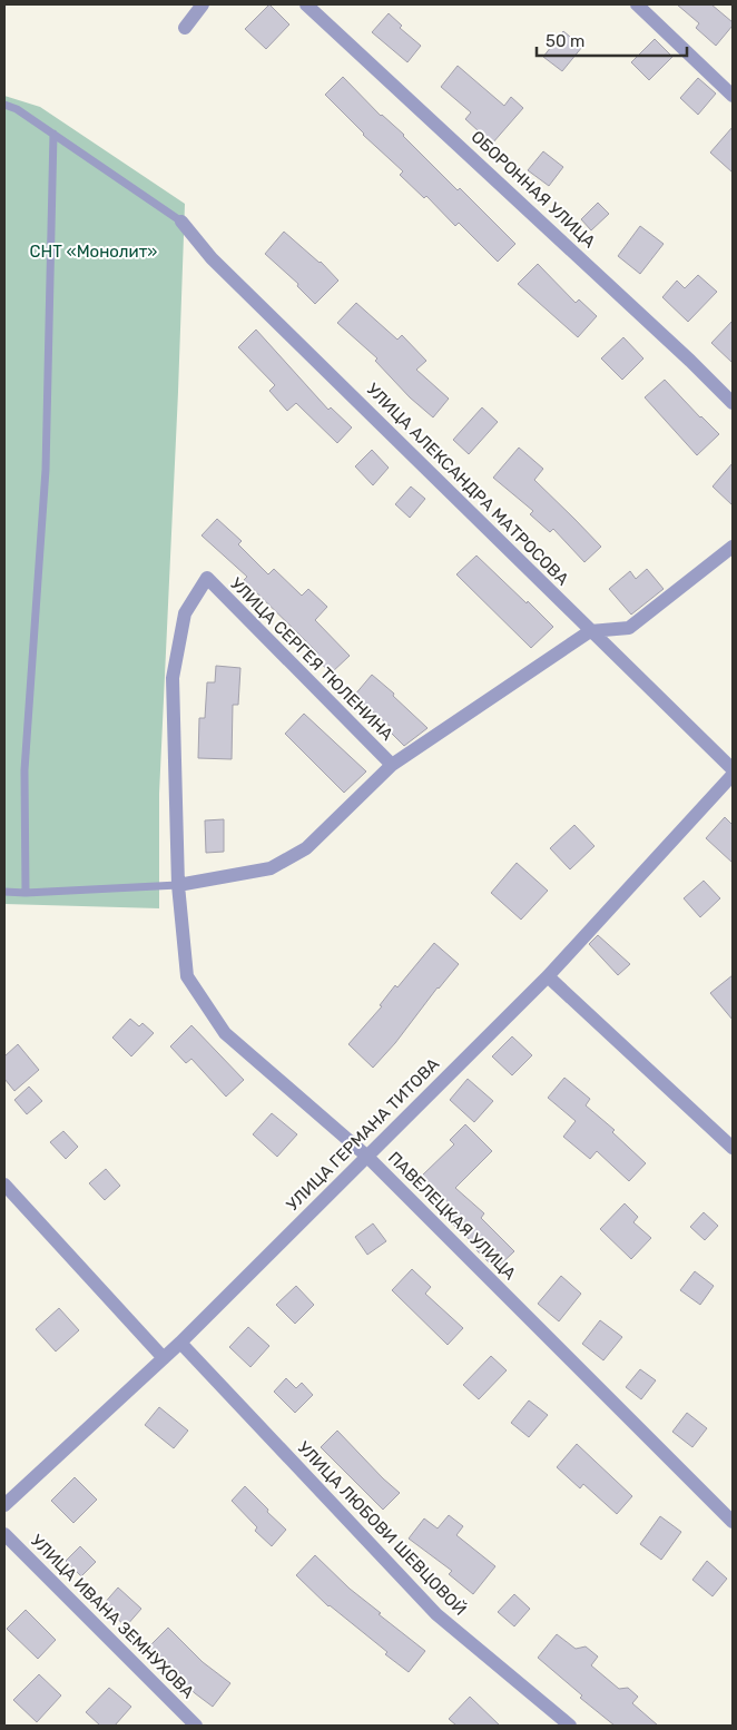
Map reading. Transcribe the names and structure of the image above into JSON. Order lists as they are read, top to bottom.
{
  "streets": {
    "street": [
      "ОБОРОННАЯ УЛИЦА",
      "УЛИЦА АЛЕКСАНДРА МАТРОСОВА",
      "УЛИЦА СЕРГЕЯ ТЮЛЕНИНА",
      "УЛИЦА ГЕРМАНА ТИТОВА",
      "ПАВЕЛЕЦКАЯ УЛИЦА",
      "УЛИЦА ЛЮБОВИ ШЕВЦОВОЙ",
      "УЛИЦА ИВАНА ЗЕМНУХОВА"
    ]
  },
  "crossings": [
    ["УЛИЦА СЕРГЕЯ ТЮЛЕНИНА", "ПАВЕЛЕЦКАЯ УЛИЦА"],
    ["УЛИЦА ГЕРМАНА ТИТОВА", "ПАВЕЛЕЦКАЯ УЛИЦА"],
    ["УЛИЦА ГЕРМАНА ТИТОВА", "УЛИЦА ЛЮБОВИ ШЕВЦОВОЙ"]
  ],
  "parks": ["СНТ «Монолит»"],
  "scale_bar": "50 m"
}
